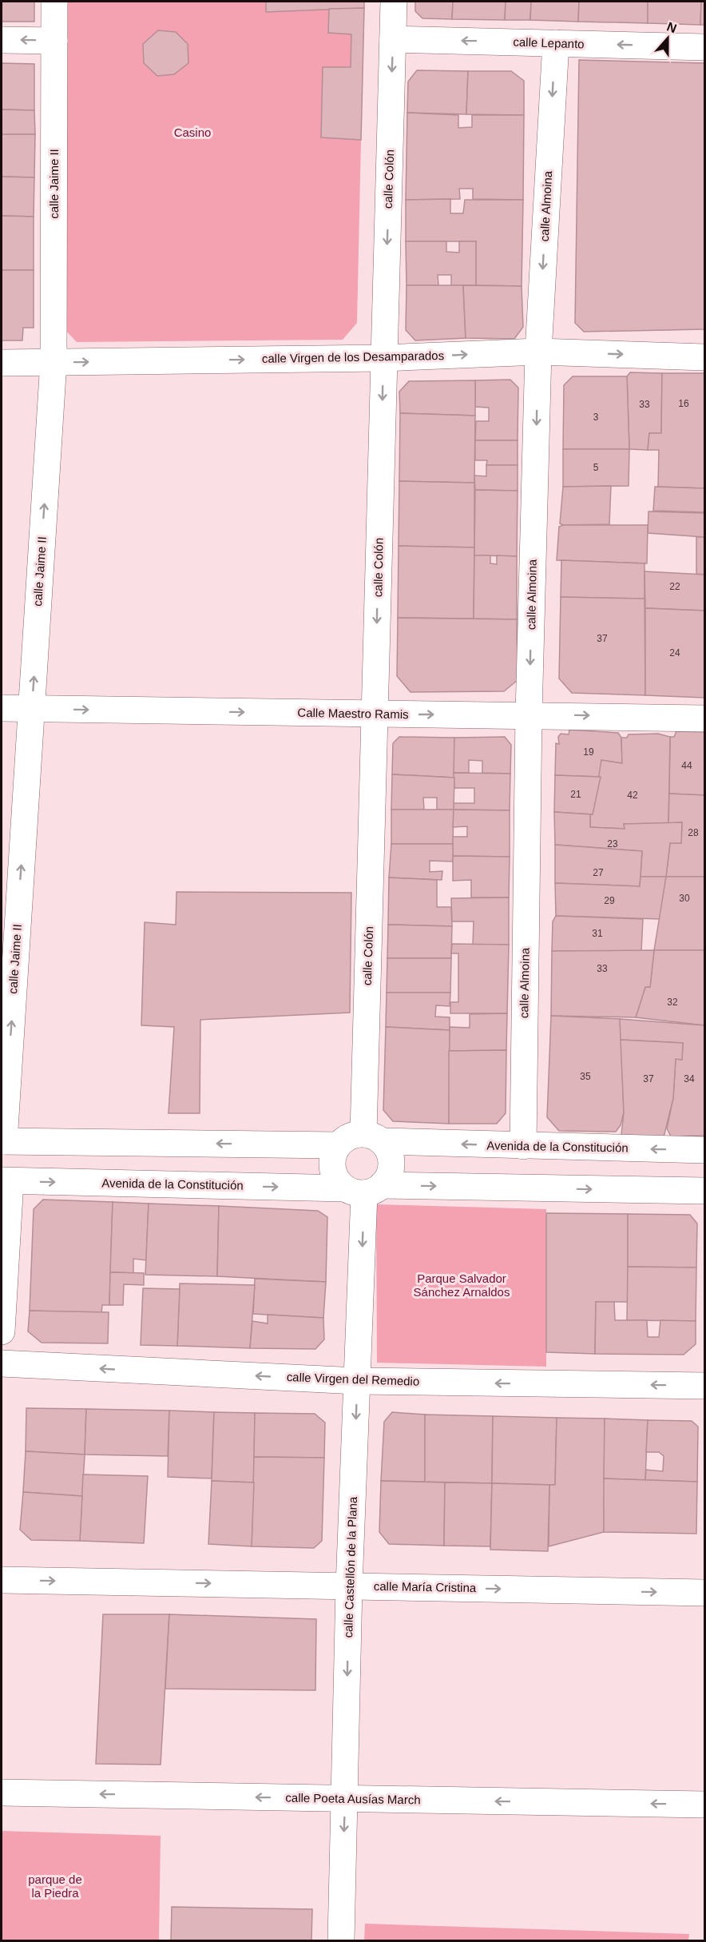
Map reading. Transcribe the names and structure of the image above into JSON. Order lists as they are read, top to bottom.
{
  "streets": {
    "street": [
      "calle Lepanto",
      "calle Colón",
      "calle Jaime II",
      "calle Almoina",
      "calle Virgen de los Desamparados",
      "Calle Maestro Ramis",
      "Avenida de la Constitución",
      "calle Virgen del Remedio",
      "calle Castellón de la Plana",
      "calle María Cristina",
      "calle Poeta Ausías March"
    ]
  },
  "crossings": [
    ["calle Lepanto", "calle Colón"],
    ["calle Lepanto", "calle Almoina"],
    ["calle Colón", "calle Virgen de los Desamparados"],
    ["calle Colón", "Calle Maestro Ramis"],
    ["calle Colón", "Avenida de la Constitución"],
    ["calle Colón", "calle Castellón de la Plana"],
    ["calle Jaime II", "calle Virgen de los Desamparados"],
    ["calle Jaime II", "Calle Maestro Ramis"],
    ["calle Almoina", "calle Virgen de los Desamparados"],
    ["calle Almoina", "Calle Maestro Ramis"],
    ["calle Almoina", "Avenida de la Constitución"],
    ["Avenida de la Constitución", "calle Castellón de la Plana"],
    ["calle Virgen del Remedio", "calle Castellón de la Plana"],
    ["calle Castellón de la Plana", "calle María Cristina"],
    ["calle Castellón de la Plana", "calle Poeta Ausías March"]
  ],
  "one_way": [
    "calle Lepanto",
    "calle Colón",
    "calle Jaime II",
    "calle Almoina",
    "calle Virgen de los Desamparados",
    "Calle Maestro Ramis",
    "calle Castellón de la Plana",
    "calle María Cristina",
    "calle Poeta Ausías March"
  ],
  "parks": ["Casino", "Parque Salvador Sánchez Arnaldos", "parque de la Piedra"],
  "house_numbers": [
    "16",
    "33",
    "3",
    "5",
    "22",
    "37",
    "24",
    "19",
    "44",
    "21",
    "42",
    "28",
    "23",
    "27",
    "30",
    "29",
    "31",
    "33",
    "32",
    "35",
    "37",
    "34"
  ],
  "north": "top"
}
